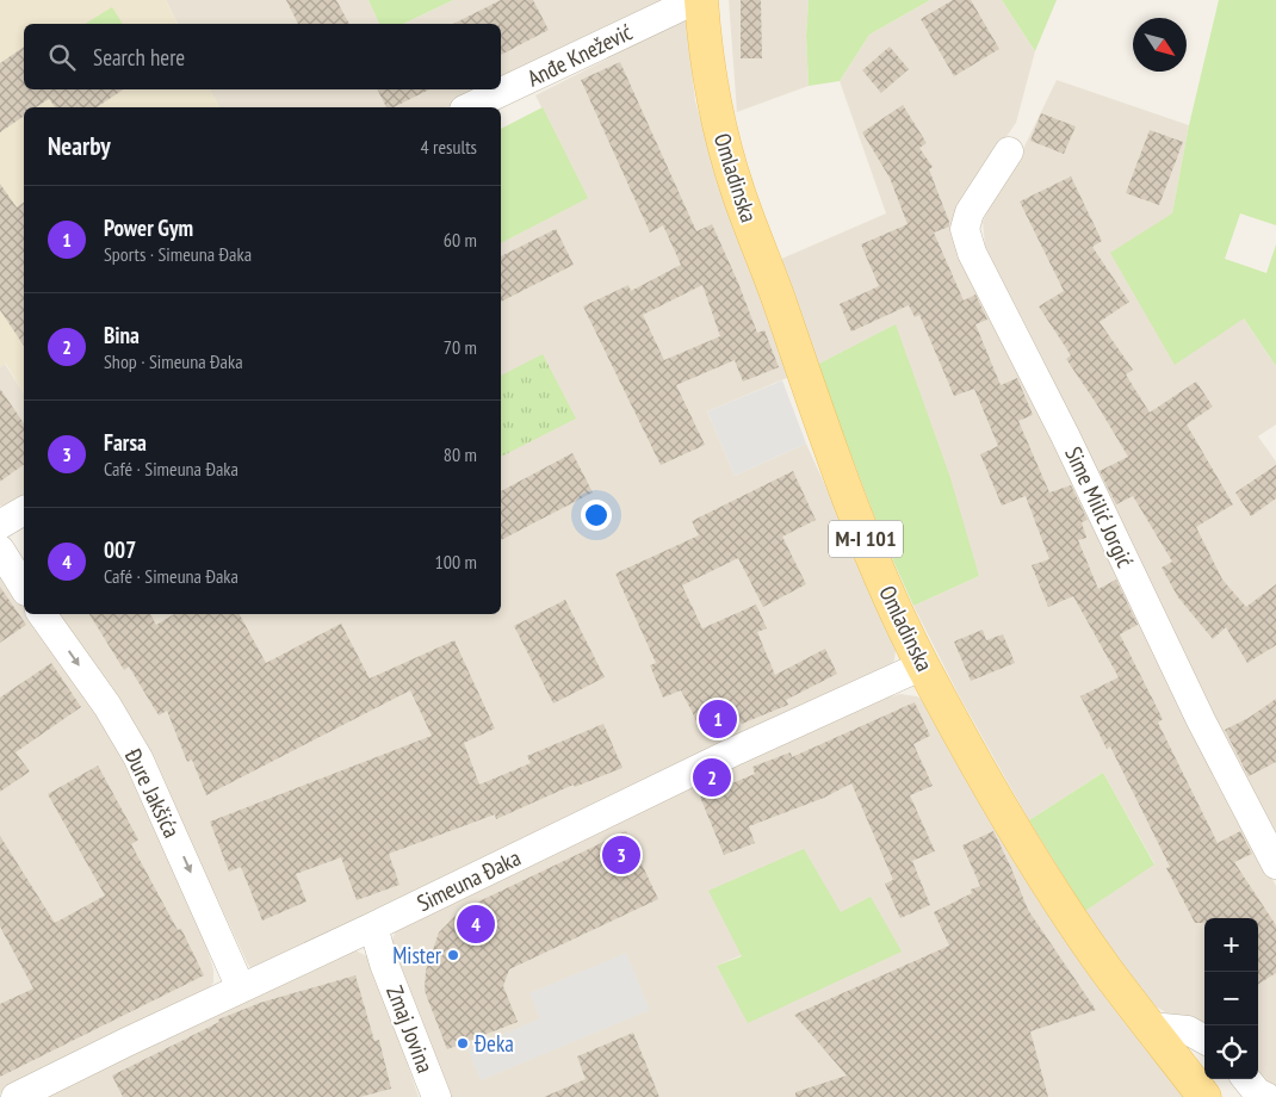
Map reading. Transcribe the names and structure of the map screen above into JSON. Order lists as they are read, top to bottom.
{
  "streets": {
    "main road": ["Omladinska", "M-I 101"],
    "street": [
      "Anđe Knežević",
      "Sime Milić Jorgić",
      "Đure Jakšića",
      "Simeuna Đaka",
      "Zmaj Jovina"
    ]
  },
  "crossings": [
    ["Omladinska", "Simeuna Đaka"],
    ["Đure Jakšića", "Simeuna Đaka"],
    ["Simeuna Đaka", "Zmaj Jovina"]
  ],
  "one_way": ["Đure Jakšića"],
  "places": ["Mister", "Đeka"],
  "north": "bottom right",
  "page": {
    "search": "Search here",
    "heading": ["Nearby", "4 results"],
    "list": [
      {
        "mark": "1",
        "name": "Power Gym",
        "note": "Sports · Simeuna Đaka",
        "value": "60 m"
      },
      {
        "mark": "2",
        "name": "Bina",
        "note": "Shop · Simeuna Đaka",
        "value": "70 m"
      },
      {
        "mark": "3",
        "name": "Farsa",
        "note": "Café · Simeuna Đaka",
        "value": "80 m"
      },
      {
        "mark": "4",
        "name": "007",
        "note": "Café · Simeuna Đaka",
        "value": "100 m"
      }
    ],
    "pins": [
      "1",
      "2",
      "3",
      "4"
    ],
    "map_buttons": ["+", "−"]
  }
}
